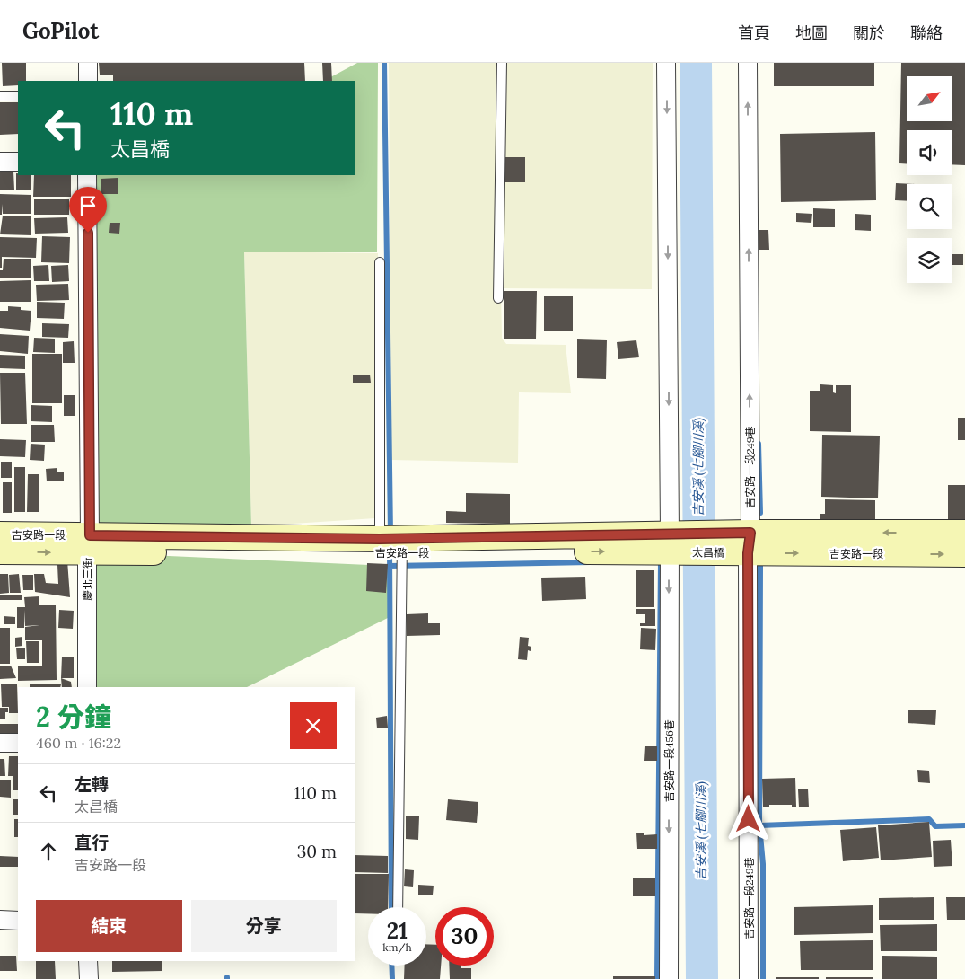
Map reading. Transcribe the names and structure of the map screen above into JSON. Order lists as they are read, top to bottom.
{
  "streets": {
    "street": [
      "吉安路一段249巷",
      "吉安路一段",
      "太昌橋",
      "慶北三街",
      "吉安路一段456巷"
    ]
  },
  "crossings": [
    ["吉安路一段249巷", "吉安路一段"],
    ["吉安路一段249巷", "太昌橋"],
    ["吉安路一段", "太昌橋"],
    ["吉安路一段", "慶北三街"],
    ["吉安路一段", "吉安路一段456巷"],
    ["太昌橋", "吉安路一段456巷"]
  ],
  "one_way": ["吉安路一段249巷", "吉安路一段456巷"],
  "water": ["吉安溪 (七腳川溪)"],
  "north": "top right",
  "page": {
    "header": "GoPilot",
    "nav": [
      "首頁",
      "地圖",
      "關於",
      "聯絡"
    ],
    "turn": ["110 m", "太昌橋"],
    "heading": ["2 分鐘", "460 m · 16:22"],
    "list": [
      {
        "name": "左轉",
        "note": "太昌橋",
        "value": "110 m"
      },
      {
        "name": "直行",
        "note": "吉安路一段",
        "value": "30 m"
      }
    ],
    "buttons": ["結束", "分享"],
    "speed": "21 km/h",
    "limit": "30"
  }
}
